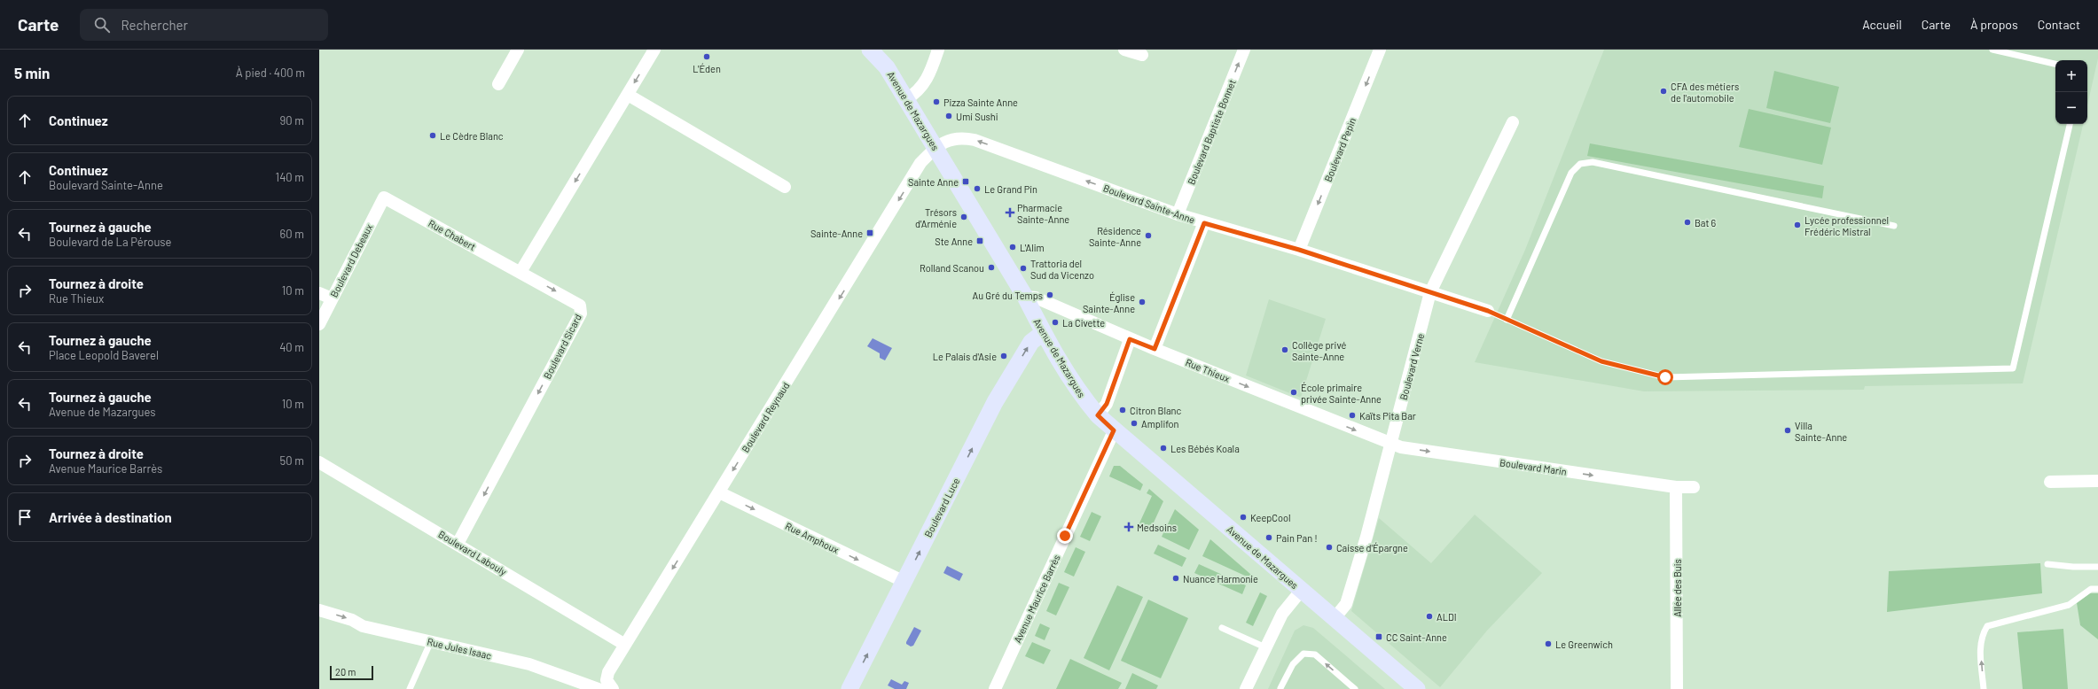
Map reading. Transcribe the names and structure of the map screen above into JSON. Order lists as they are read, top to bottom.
{
  "streets": {
    "street": [
      "Avenue de Mazargues",
      "Boulevard Baptiste Bonnet",
      "Boulevard Pepin",
      "Boulevard Sainte-Anne",
      "Rue Chabert",
      "Boulevard Debeaux",
      "Boulevard Sicard",
      "Boulevard Verne",
      "Rue Thieux",
      "Boulevard Reynaud",
      "Boulevard Marin",
      "Boulevard Luce",
      "Rue Amphoux",
      "Boulevard Labouly",
      "Allée des Buis",
      "Avenue Maurice Barrès",
      "Rue Jules Isaac"
    ]
  },
  "crossings": [
    ["Avenue de Mazargues", "Boulevard Sainte-Anne"],
    ["Avenue de Mazargues", "Boulevard Verne"],
    ["Avenue de Mazargues", "Rue Thieux"],
    ["Avenue de Mazargues", "Boulevard Reynaud"],
    ["Avenue de Mazargues", "Boulevard Luce"],
    ["Avenue de Mazargues", "Avenue Maurice Barrès"],
    ["Boulevard Baptiste Bonnet", "Boulevard Sainte-Anne"],
    ["Boulevard Pepin", "Boulevard Sainte-Anne"],
    ["Boulevard Sainte-Anne", "Boulevard Verne"],
    ["Boulevard Sainte-Anne", "Boulevard Reynaud"],
    ["Rue Chabert", "Boulevard Debeaux"],
    ["Rue Chabert", "Boulevard Sicard"],
    ["Boulevard Sicard", "Boulevard Labouly"],
    ["Boulevard Verne", "Rue Thieux"],
    ["Boulevard Verne", "Boulevard Marin"],
    ["Rue Thieux", "Boulevard Marin"],
    ["Boulevard Reynaud", "Rue Amphoux"],
    ["Boulevard Reynaud", "Boulevard Labouly"],
    ["Boulevard Marin", "Allée des Buis"],
    ["Boulevard Luce", "Rue Amphoux"]
  ],
  "one_way": [
    "Boulevard Baptiste Bonnet",
    "Boulevard Pepin",
    "Boulevard Sainte-Anne",
    "Rue Thieux",
    "Boulevard Reynaud",
    "Boulevard Marin",
    "Boulevard Luce",
    "Rue Amphoux",
    "Rue Jules Isaac"
  ],
  "places": {
    "other": [
      "L'Éden",
      "CFA des métiers de l'automobile",
      "Pizza Sainte Anne",
      "Umi Sushi",
      "Le Cèdre Blanc",
      "Le Grand Pin",
      "Trésors d'Arménie",
      "Bat 6",
      "Lycée professionnel Frédéric Mistral",
      "Résidence Sainte-Anne",
      "L'Alim",
      "Rolland Scanou",
      "Trattoria del Sud da Vicenzo",
      "Au Gré du Temps",
      "Église Sainte-Anne",
      "La Civette",
      "Collège privé Sainte-Anne",
      "Le Palais d'Asie",
      "École primaire privée Sainte-Anne",
      "Citron Blanc",
      "Kaïts Pita Bar",
      "Amplifon",
      "Villa Sainte-Anne",
      "Les Bébés Koala",
      "KeepCool",
      "Pain Pan !",
      "Caisse d'Épargne",
      "Nuance Harmonie",
      "ALDI",
      "Le Greenwich"
    ],
    "transit": [
      "Sainte Anne",
      "Sainte-Anne",
      "Ste Anne",
      "CC Saint-Anne"
    ],
    "health": ["Pharmacie Sainte-Anne", "Medsoins"]
  },
  "scale_bar": "20 m",
  "page": {
    "header": "Carte",
    "search": "Rechercher",
    "nav": [
      "Accueil",
      "Carte",
      "À propos",
      "Contact"
    ],
    "heading": ["5 min", "À pied · 400 m"],
    "map_buttons": ["+", "−"],
    "list": [
      ["Continuez", "90 m"],
      ["Continuez", "Boulevard Sainte-Anne", "140 m"],
      ["Tournez à gauche", "Boulevard de La Pérouse", "60 m"],
      ["Tournez à droite", "Rue Thieux", "10 m"],
      ["Tournez à gauche", "Place Leopold Baverel", "40 m"],
      ["Tournez à gauche", "Avenue de Mazargues", "10 m"],
      ["Tournez à droite", "Avenue Maurice Barrès", "50 m"],
      "Arrivée à destination"
    ],
    "scale": "20 m"
  }
}
